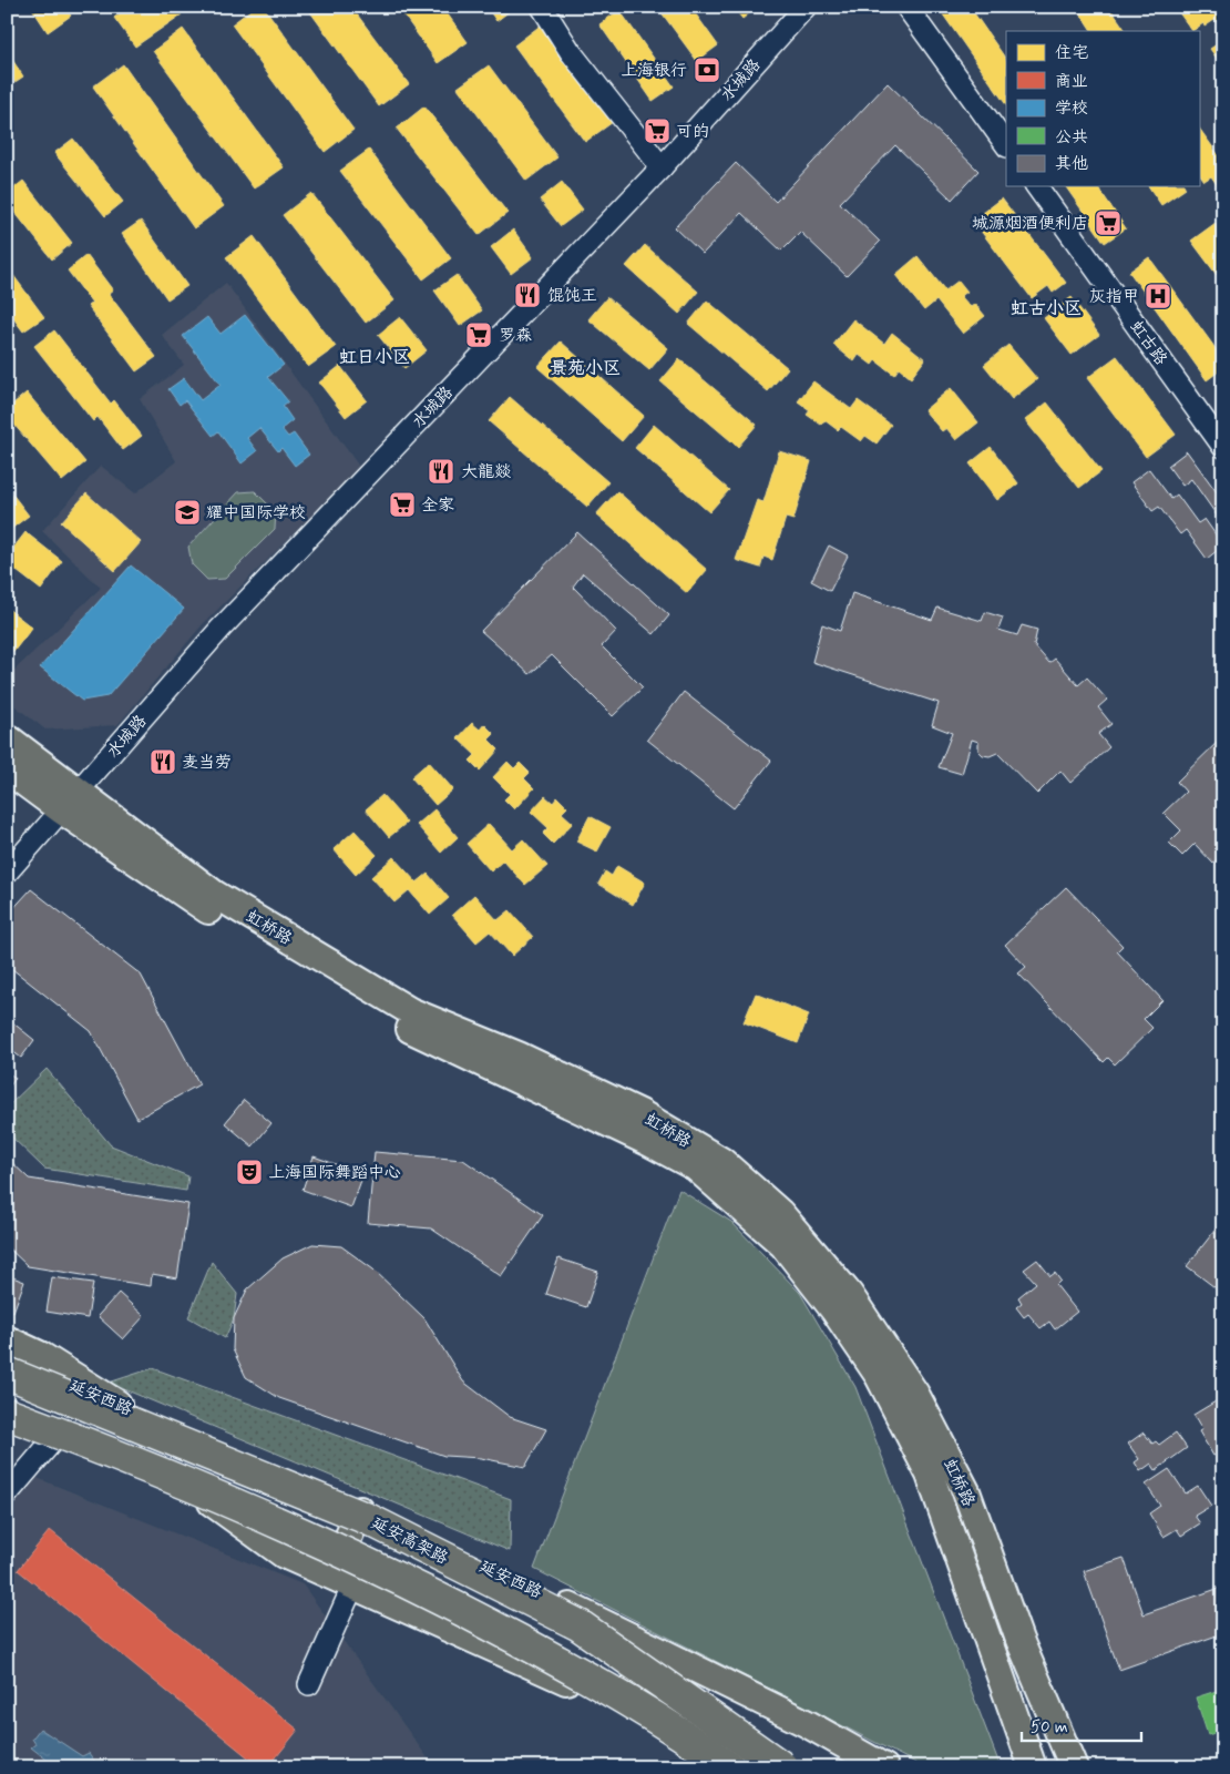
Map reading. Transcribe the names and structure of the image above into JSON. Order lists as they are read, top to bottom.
{
  "streets": {
    "highway": ["延安高架路"],
    "main road": ["虹桥路", "延安西路"],
    "street": ["水城路", "虹古路"]
  },
  "crossings": [
    ["水城路", "虹桥路"]
  ],
  "districts": ["虹古小区", "虹日小区", "景苑小区"],
  "places": {
    "bank": ["上海银行"],
    "supermarket": [
      "可的",
      "城源烟酒便利店",
      "罗森",
      "全家"
    ],
    "restaurant": ["馄饨王", "大龍燚", "麦当劳"],
    "hospital": ["灰指甲"],
    "school or university": ["耀中国际学校"],
    "theatre": ["上海国际舞蹈中心"]
  },
  "legend": [
    "住宅",
    "商业",
    "学校",
    "公共",
    "其他"
  ],
  "scale_bar": "50 m"
}
